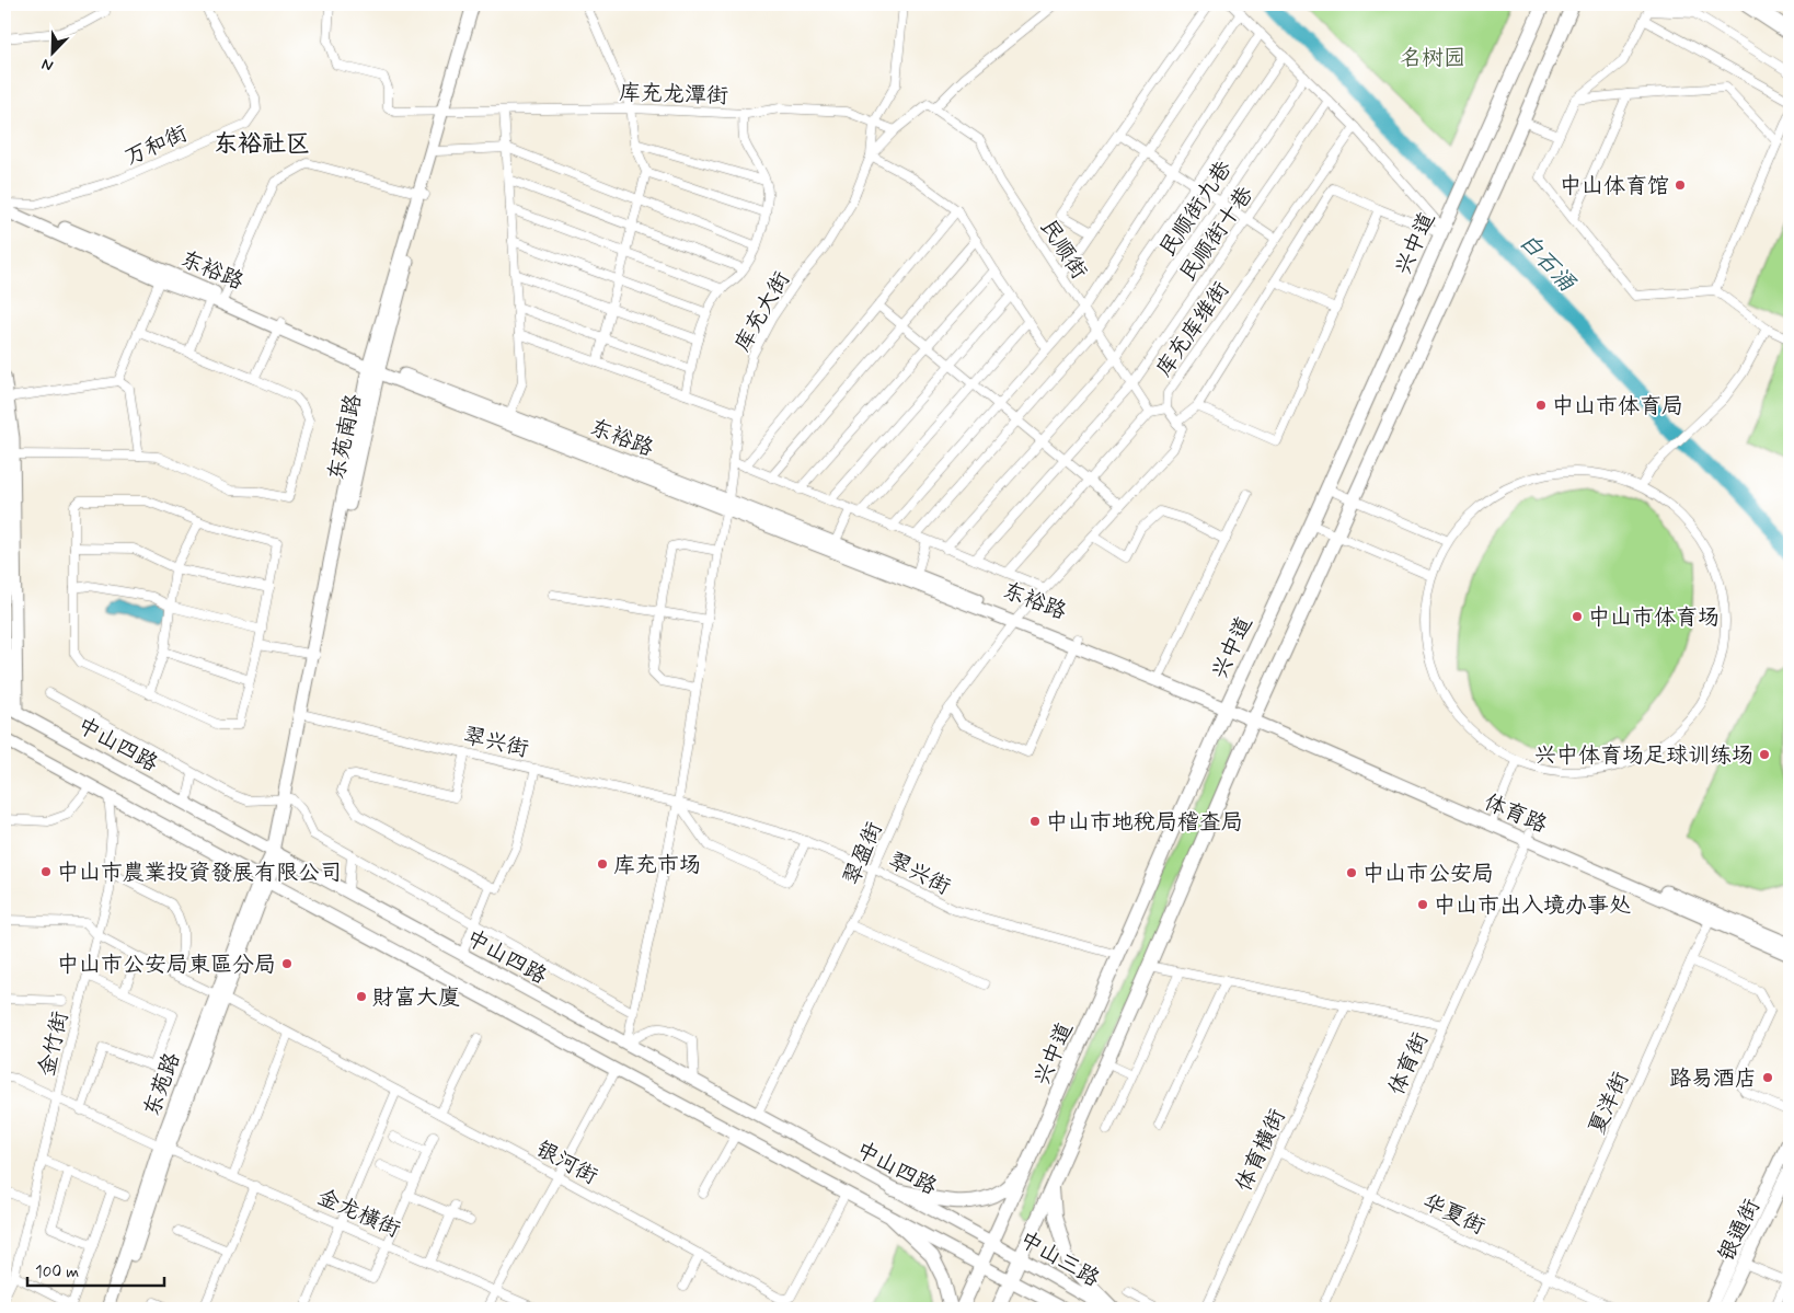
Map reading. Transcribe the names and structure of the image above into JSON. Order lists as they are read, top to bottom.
{
  "streets": {
    "main road": ["兴中道"],
    "street": [
      "库充龙潭街",
      "万和街",
      "民顺街九巷",
      "民顺街十巷",
      "民顺街",
      "东裕路",
      "库充大街",
      "库充库维街",
      "东苑南路",
      "翠兴街",
      "中山四路",
      "体育路",
      "翠盈街",
      "金竹街",
      "体育街",
      "东苑路",
      "夏洋街",
      "体育横街",
      "银河街",
      "金龙横街",
      "华夏街",
      "银通街",
      "中山三路"
    ]
  },
  "crossings": [
    ["库充龙潭街", "库充大街"],
    ["库充龙潭街", "东苑南路"],
    ["万和街", "东裕路"],
    ["民顺街九巷", "民顺街"],
    ["民顺街十巷", "民顺街"],
    ["兴中道", "东裕路"],
    ["兴中道", "翠兴街"],
    ["兴中道", "中山四路"],
    ["兴中道", "体育路"],
    ["兴中道", "中山三路"],
    ["民顺街", "库充大街"],
    ["东裕路", "库充大街"],
    ["东裕路", "东苑南路"],
    ["东裕路", "体育路"],
    ["东裕路", "翠盈街"],
    ["东苑南路", "翠兴街"],
    ["东苑南路", "中山四路"],
    ["东苑南路", "东苑路"],
    ["翠兴街", "翠盈街"],
    ["中山四路", "翠盈街"],
    ["中山四路", "中山三路"],
    ["体育路", "体育街"],
    ["体育路", "夏洋街"],
    ["金竹街", "银河街"],
    ["金竹街", "金龙横街"],
    ["体育街", "华夏街"],
    ["东苑路", "银河街"],
    ["东苑路", "金龙横街"],
    ["夏洋街", "华夏街"],
    ["体育横街", "华夏街"]
  ],
  "districts": ["东裕社区"],
  "water": ["白石涌"],
  "parks": ["名树园"],
  "places": [
    "中山体育馆",
    "中山市体育局",
    "中山市体育场",
    "兴中体育场足球训练场",
    "中山市地税局稽查局",
    "库充市场",
    "中山市農業投資發展有限公司",
    "中山市公安局",
    "中山市出入境办事处",
    "中山市公安局東區分局",
    "財富大廈",
    "路易酒店"
  ],
  "scale_bar": "100 m",
  "north": "bottom left"
}
